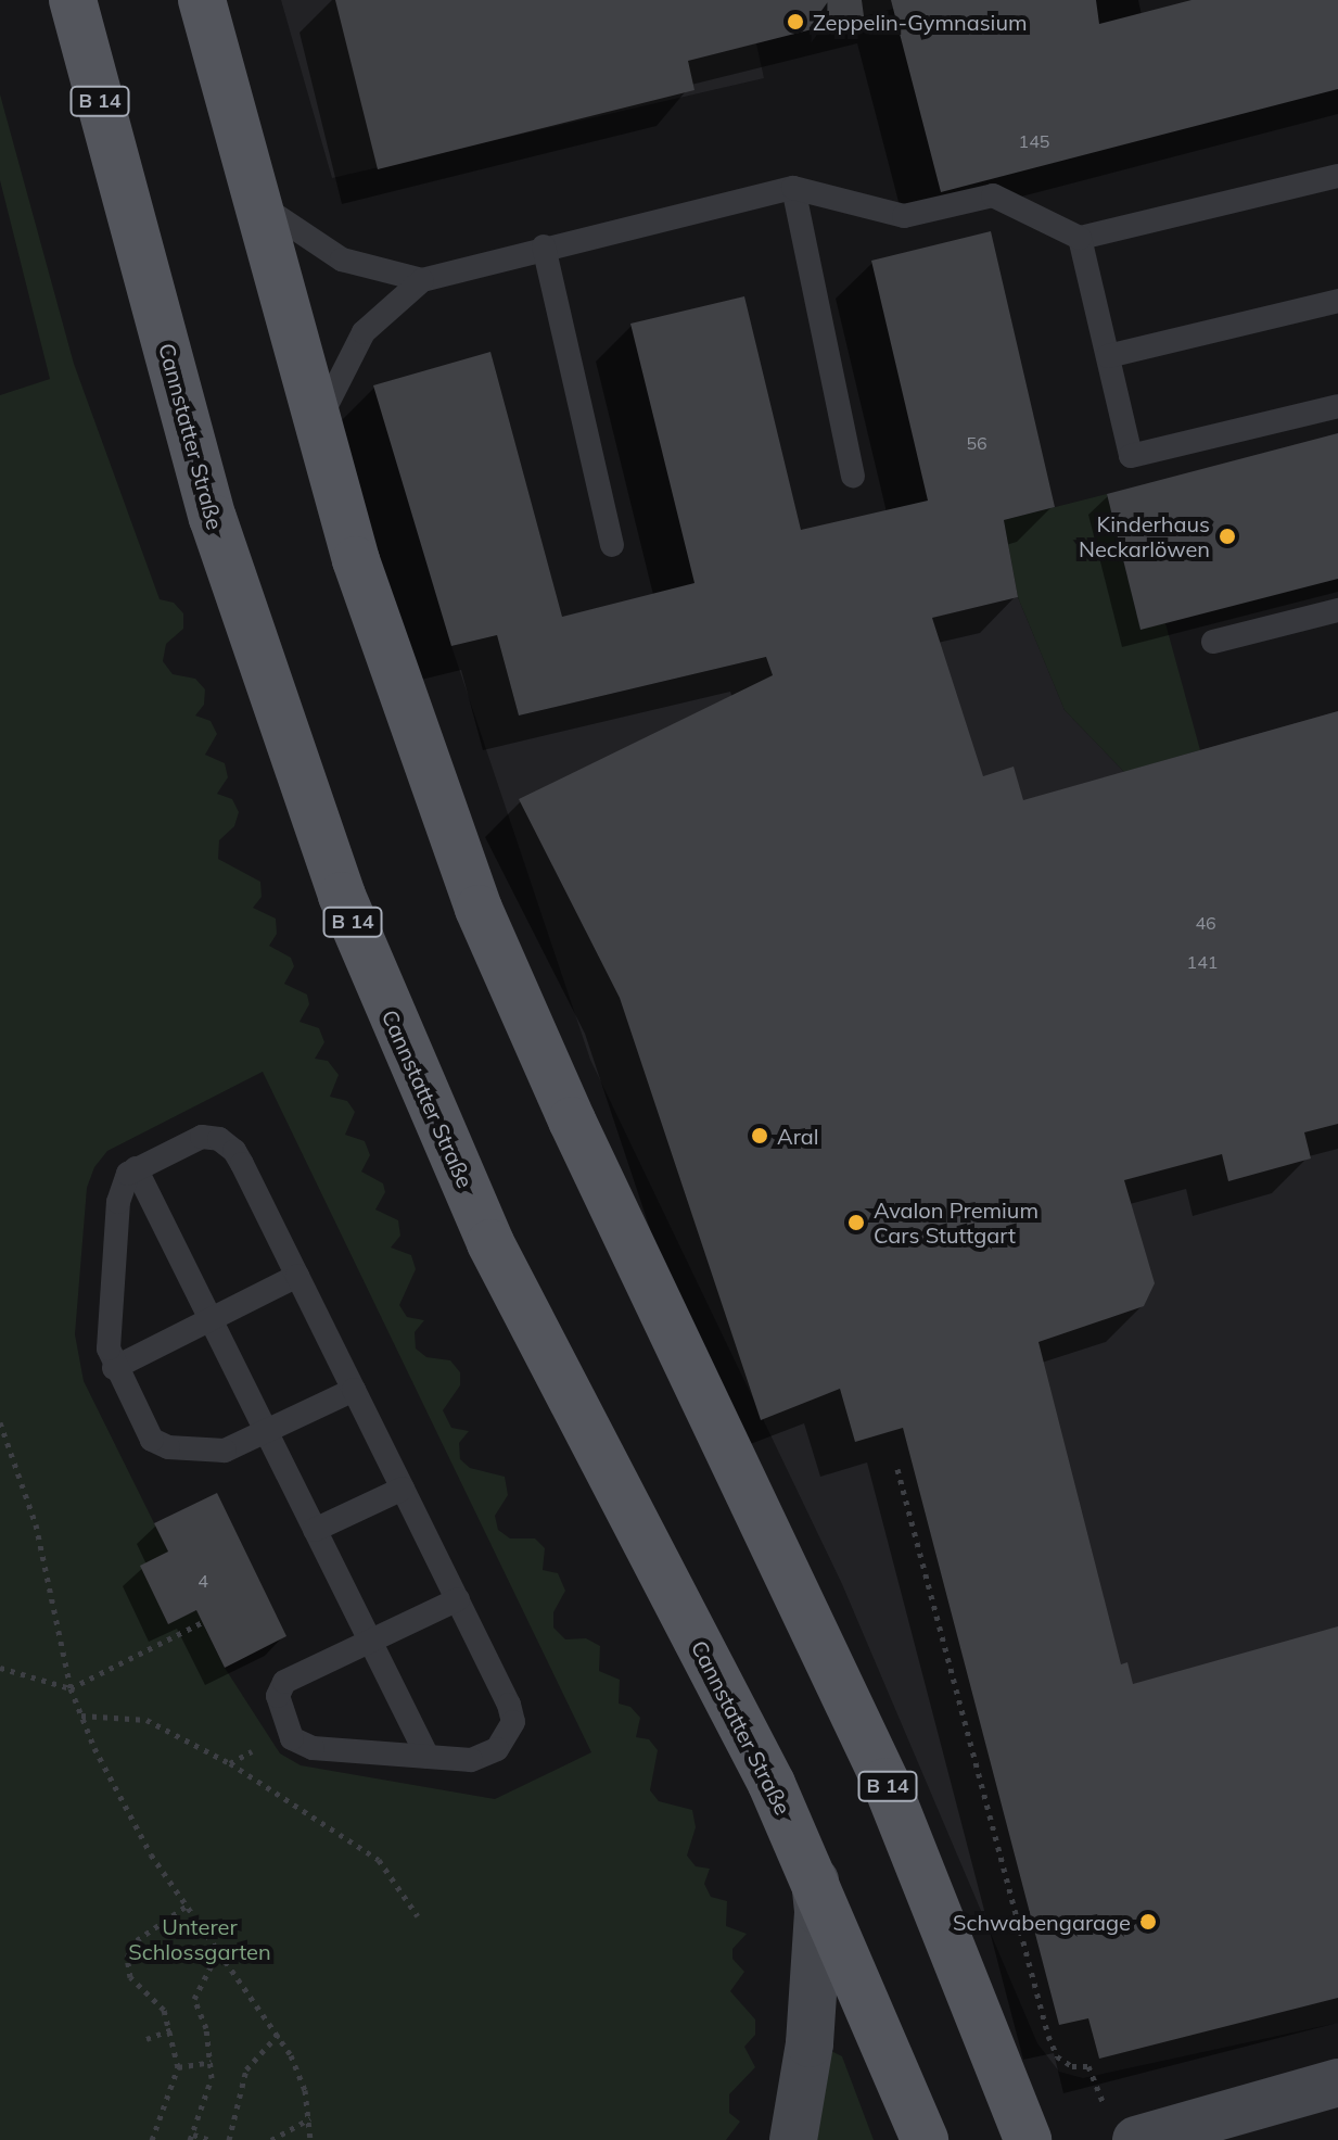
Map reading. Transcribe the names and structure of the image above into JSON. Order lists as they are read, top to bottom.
{
  "streets": {
    "main road": ["B 14", "Cannstatter Straße"]
  },
  "parks": ["Unterer Schlossgarten"],
  "places": [
    "Zeppelin-Gymnasium",
    "Kinderhaus Neckarlöwen",
    "Aral",
    "Avalon Premium Cars Stuttgart",
    "Schwabengarage"
  ],
  "house_numbers": [
    "145",
    "56",
    "46",
    "141",
    "4"
  ]
}
